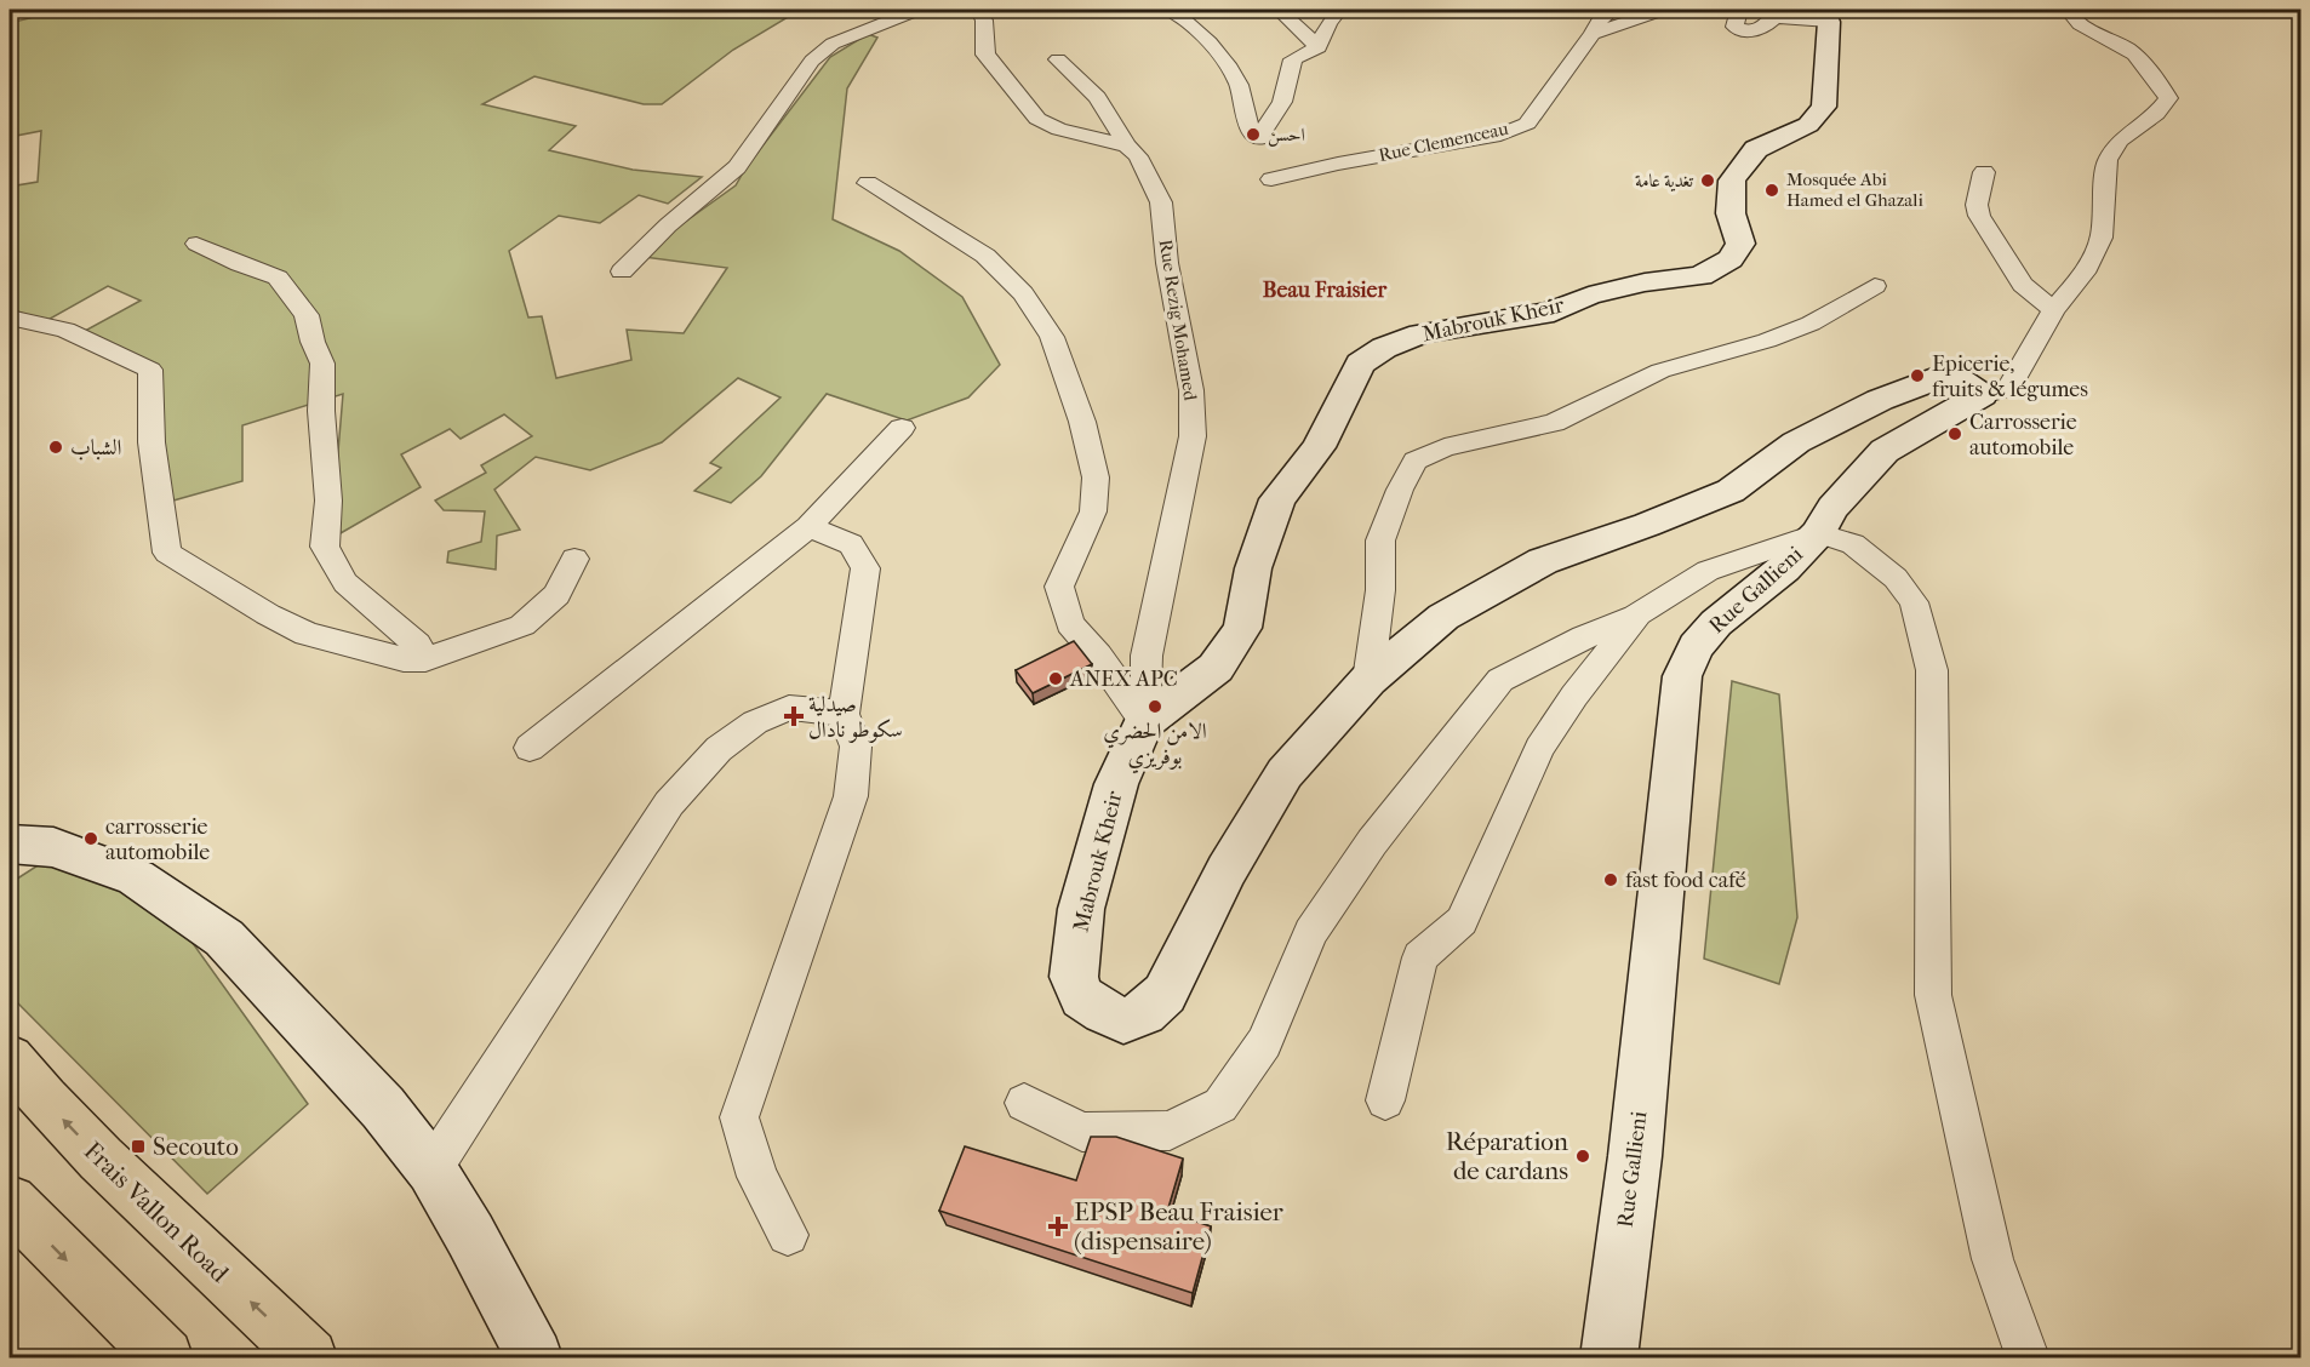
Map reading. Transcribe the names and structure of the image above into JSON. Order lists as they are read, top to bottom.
{
  "streets": {
    "highway": ["Frais Vallon Road"],
    "street": [
      "Rue Clemenceau",
      "Rue Rezig Mohamed",
      "Mabrouk Kheir",
      "Rue Gallieni"
    ]
  },
  "crossings": [
    ["Rue Rezig Mohamed", "Mabrouk Kheir"],
    ["Mabrouk Kheir", "Rue Gallieni"]
  ],
  "districts": ["Beau Fraisier"],
  "places": {
    "other": [
      "احسن",
      "تغدية عامة",
      "Mosquée Abi Hamed el Ghazali",
      "Epicerie, fruits & légumes",
      "Carrosserie automobile",
      "الشباب",
      "ANEX APC",
      "الامن الحضري بوفريزي",
      "carrosserie automobile",
      "fast food café",
      "Réparation de cardans"
    ],
    "health": ["صيدلية سكوطو نادال", "EPSP Beau Fraisier (dispensaire)"],
    "transit": ["Secouto"]
  }
}
